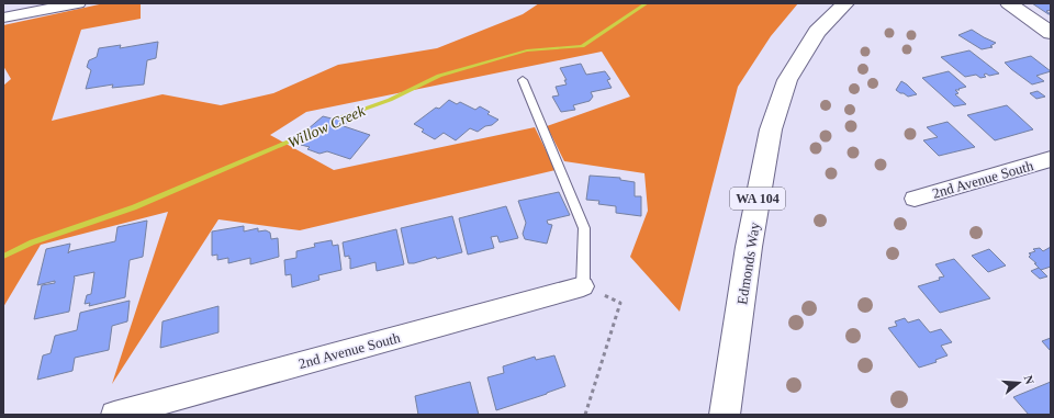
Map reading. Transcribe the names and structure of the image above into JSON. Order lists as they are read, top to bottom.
{
  "streets": {
    "main road": ["WA 104", "Edmonds Way"],
    "street": ["2nd Avenue South"]
  },
  "water": ["Willow Creek"],
  "north": "right"
}
